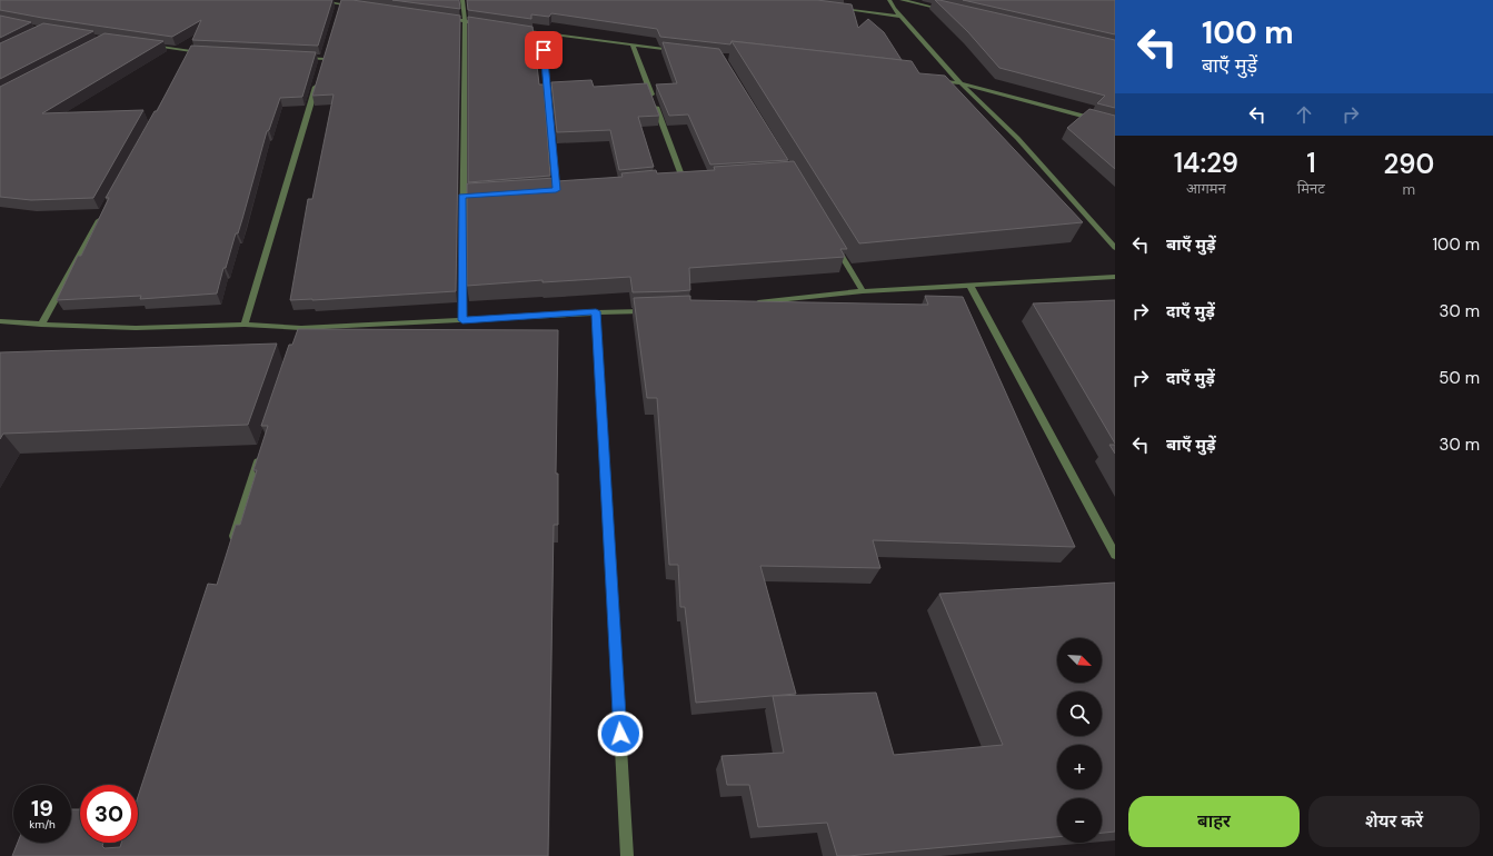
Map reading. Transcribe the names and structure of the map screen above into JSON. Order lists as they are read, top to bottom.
{
  "north": "bottom right",
  "page": {
    "turn": ["100 m", "बाएँ मुड़ें"],
    "eta": [
      "14:29",
      "आगमन",
      "1",
      "मिनट",
      "290",
      "m"
    ],
    "list": [
      {
        "name": "बाएँ मुड़ें",
        "value": "100 m"
      },
      {
        "name": "दाएँ मुड़ें",
        "value": "30 m"
      },
      {
        "name": "दाएँ मुड़ें",
        "value": "50 m"
      },
      {
        "name": "बाएँ मुड़ें",
        "value": "30 m"
      }
    ],
    "map_buttons": ["+", "−"],
    "speed": "19 km/h",
    "limit": "30",
    "buttons": ["बाहर", "शेयर करें"]
  }
}
